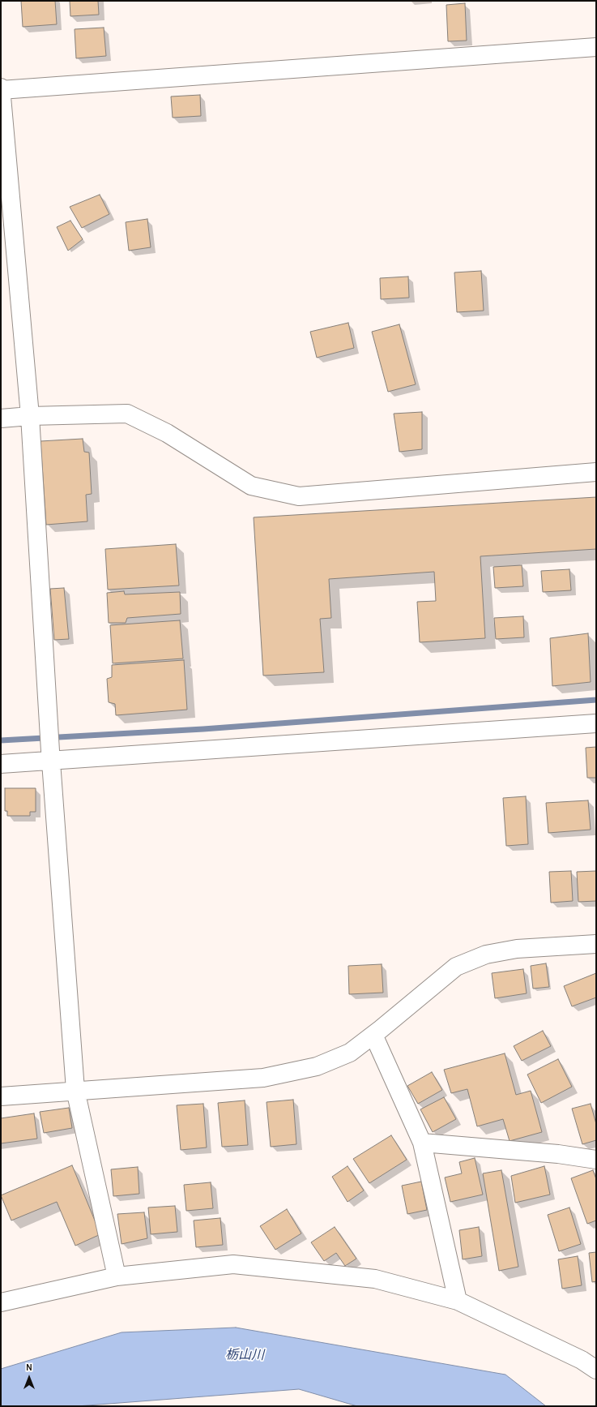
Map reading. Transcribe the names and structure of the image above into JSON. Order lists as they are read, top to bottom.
{
  "water": ["栃山川"],
  "north": "top"
}
